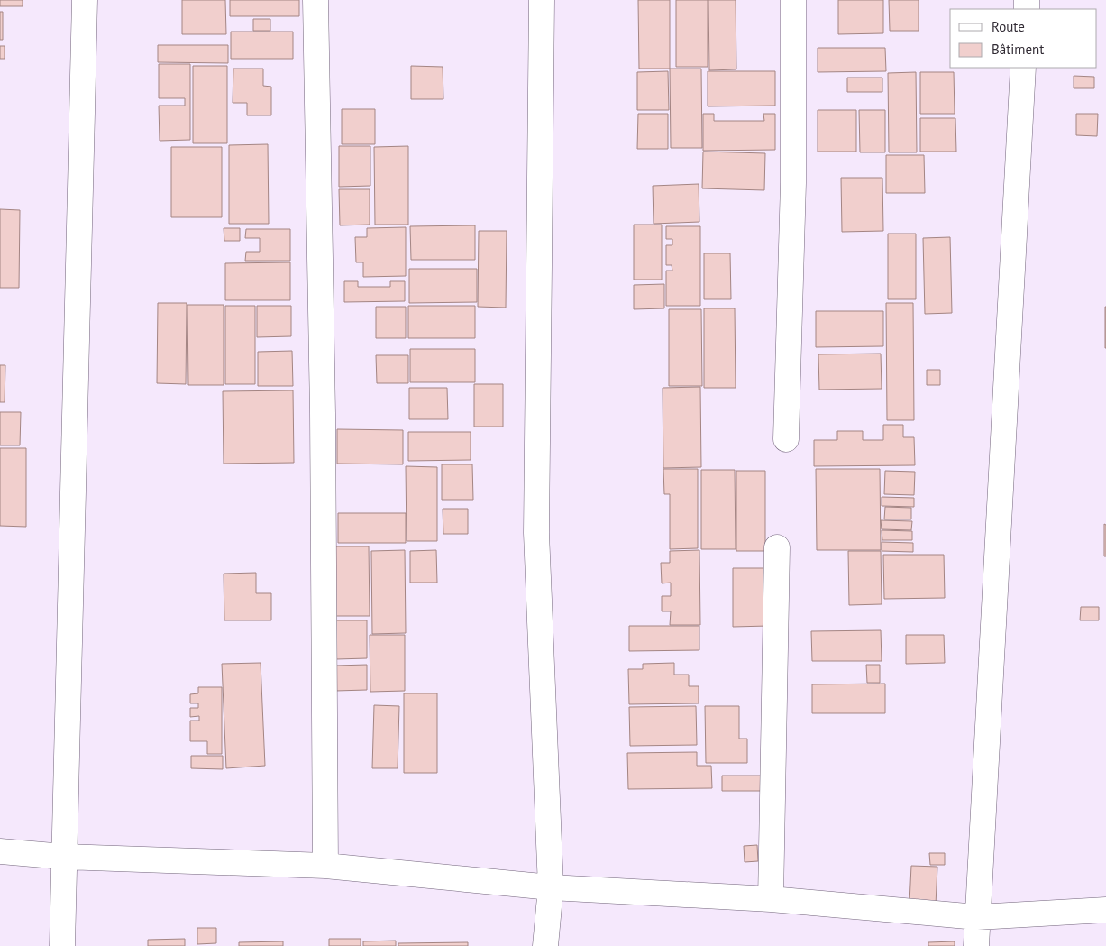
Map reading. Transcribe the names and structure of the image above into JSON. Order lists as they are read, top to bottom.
{
  "legend": ["Route", "Bâtiment"]
}
